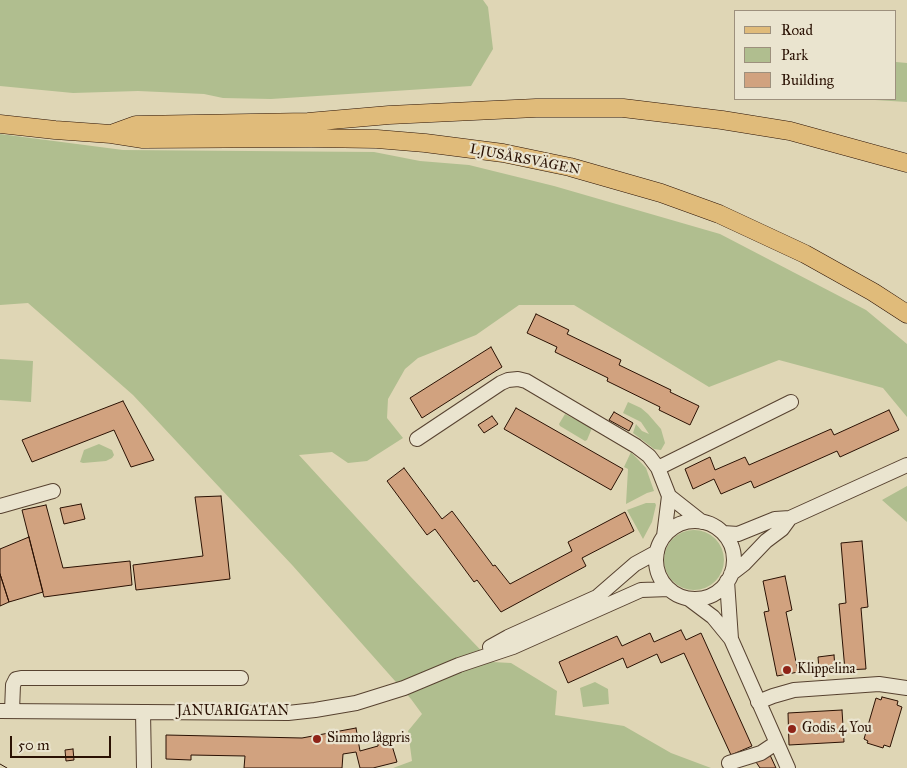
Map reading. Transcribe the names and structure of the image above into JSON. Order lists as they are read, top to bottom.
{
  "streets": {
    "main road": ["LJUSÅRSVÄGEN"],
    "street": ["JANUARIGATAN"]
  },
  "places": ["Klippelina", "Godis 4 You", "Simmo lågpris"],
  "legend": ["Road", "Park", "Building"],
  "scale_bar": "50 m"
}
